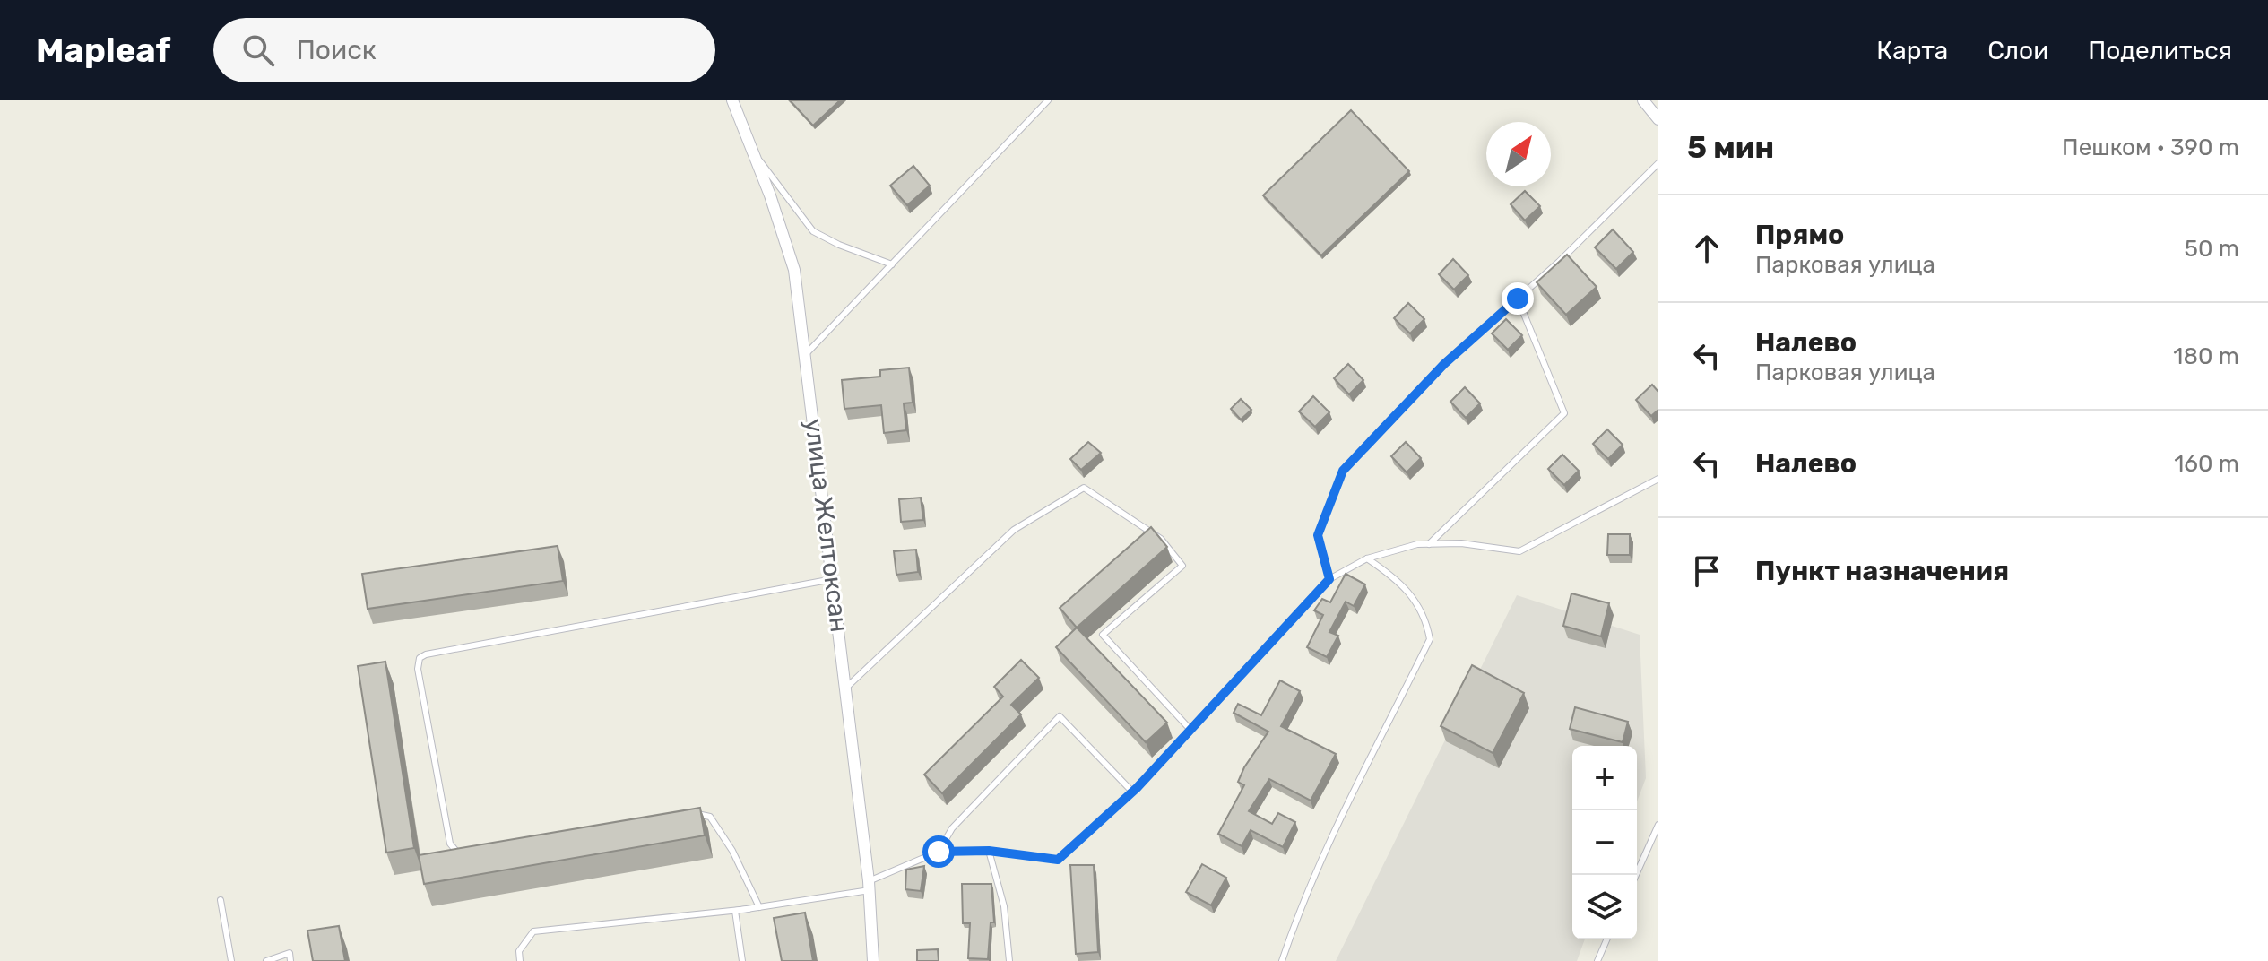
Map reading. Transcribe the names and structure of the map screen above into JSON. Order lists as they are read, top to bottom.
{
  "streets": {
    "street": ["улица Желтоксан"]
  },
  "north": "top right",
  "page": {
    "header": "Mapleaf",
    "search": "Поиск",
    "nav": ["Карта", "Слои", "Поделиться"],
    "heading": ["5 мин", "Пешком · 390 m"],
    "list": [
      ["Прямо", "Парковая улица", "50 m"],
      ["Налево", "Парковая улица", "180 m"],
      ["Налево", "160 m"],
      "Пункт назначения"
    ],
    "map_buttons": ["+", "−"]
  }
}
